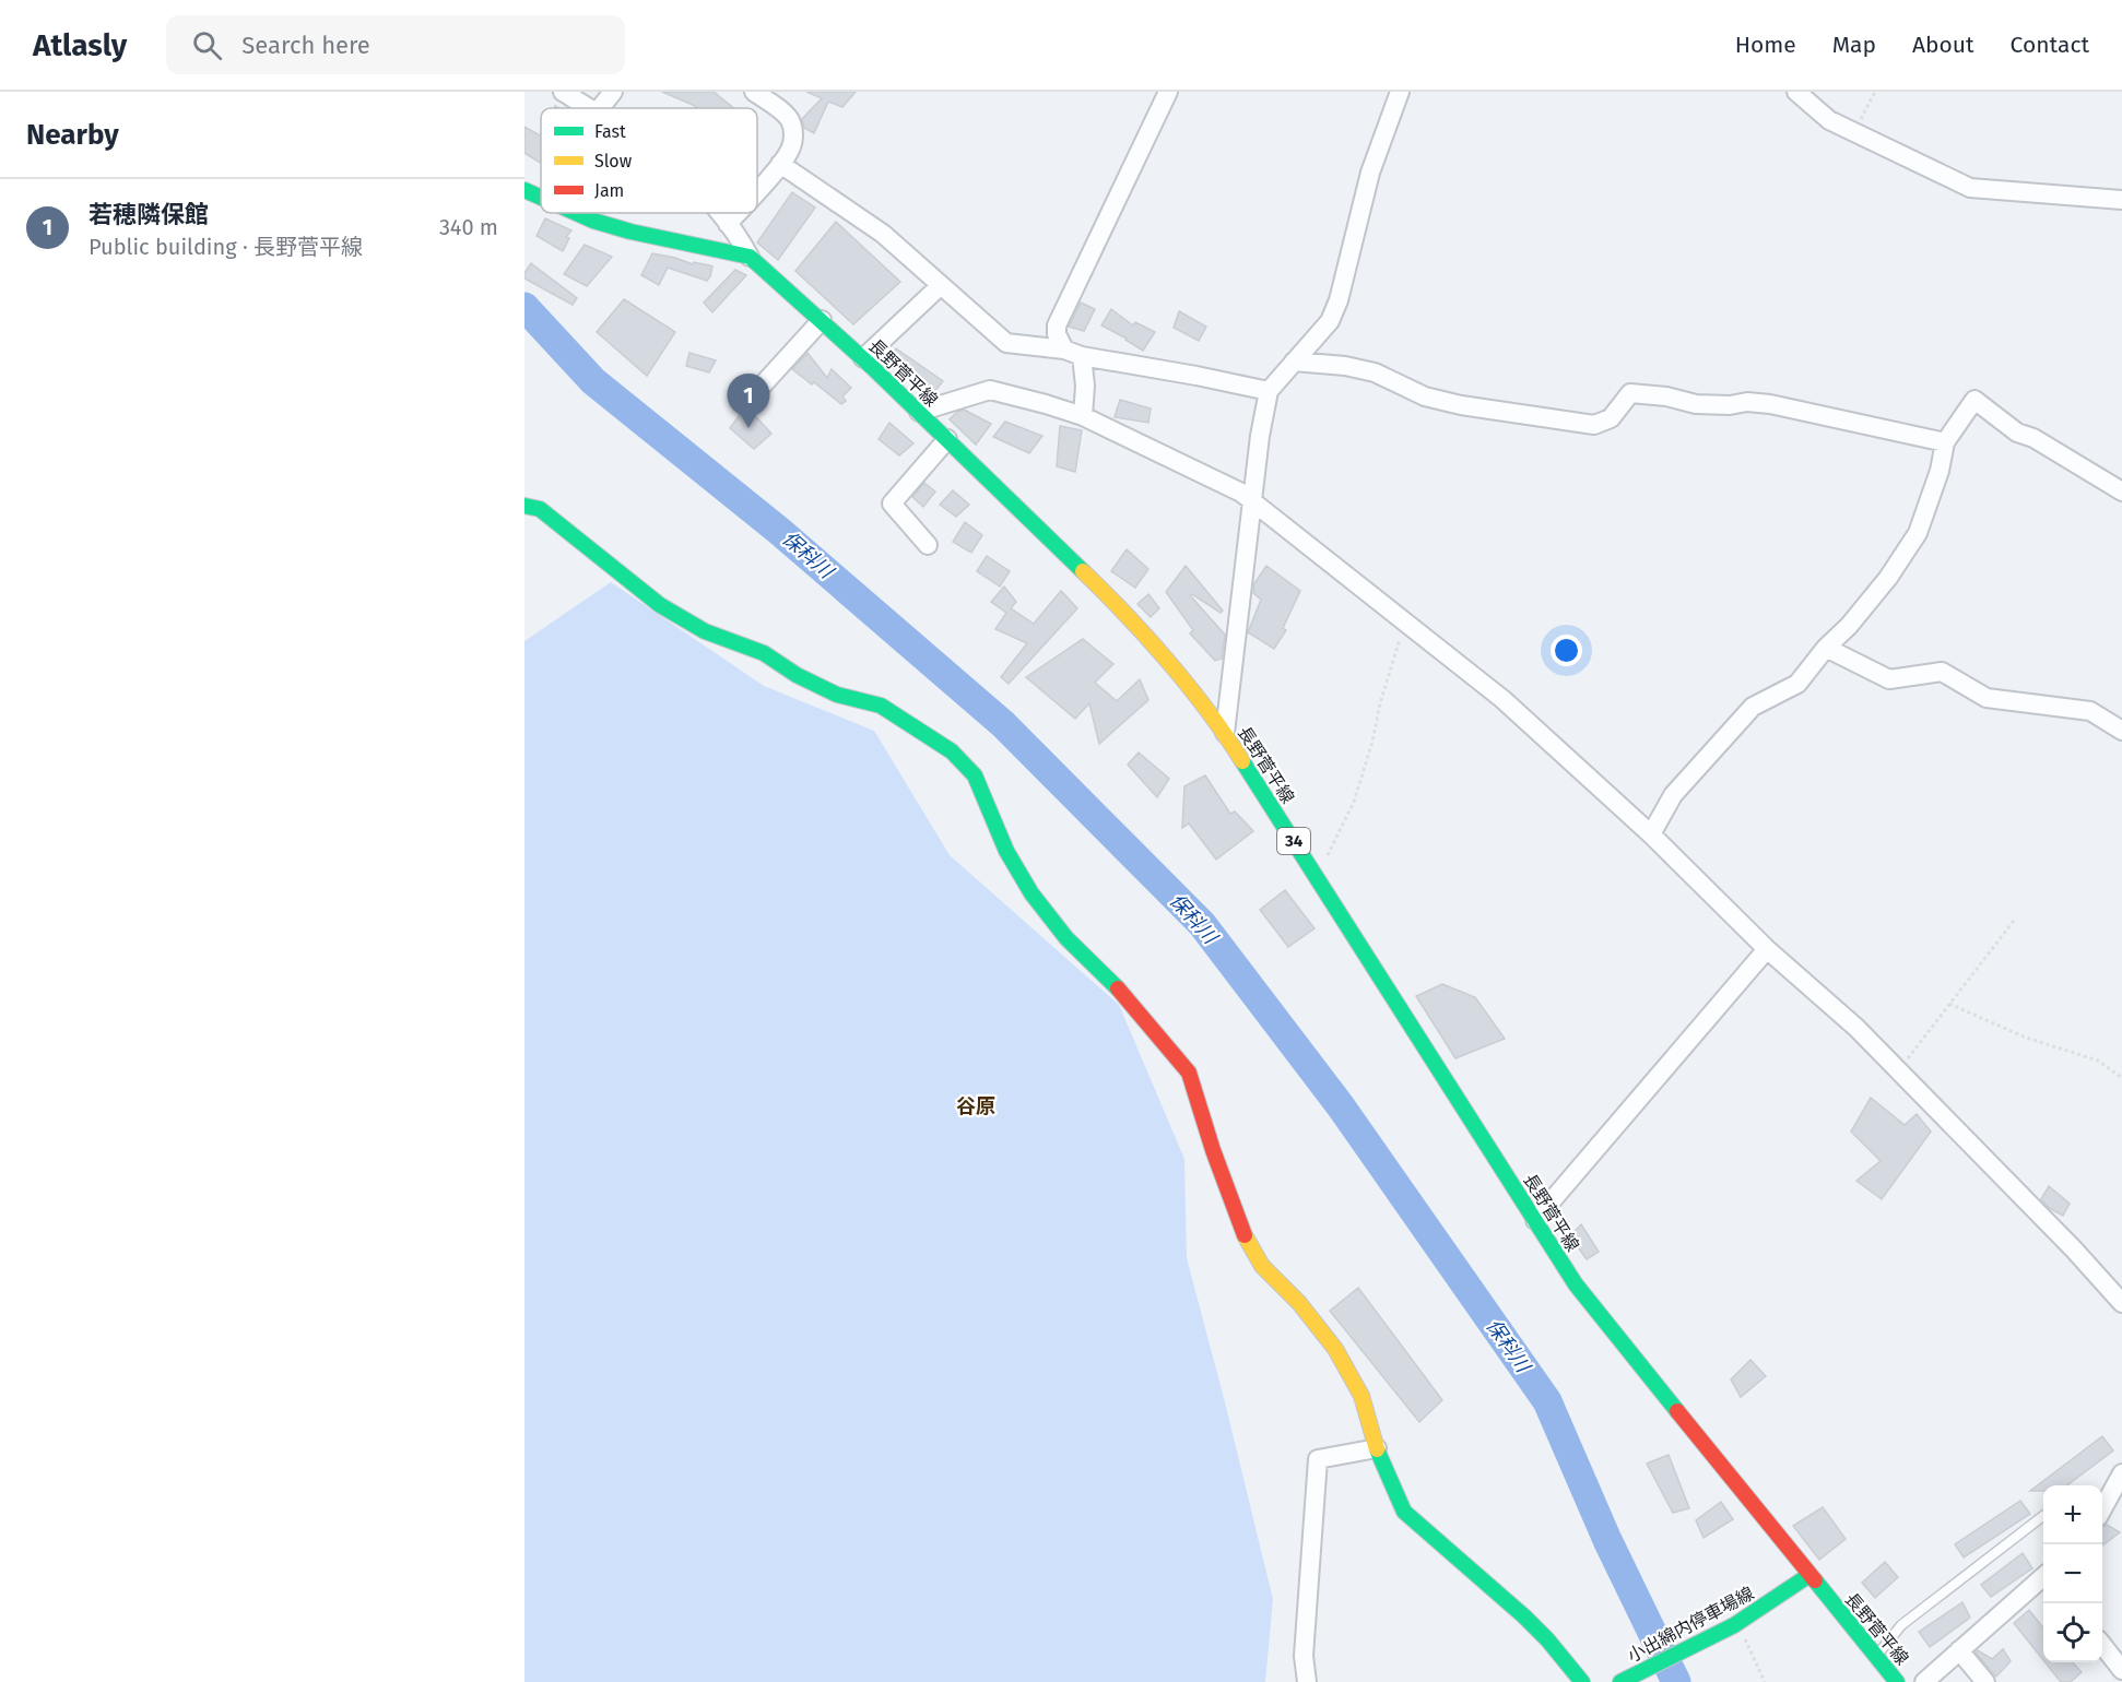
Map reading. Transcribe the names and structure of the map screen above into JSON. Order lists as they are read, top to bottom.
{
  "streets": {
    "main road": ["長野菅平線", "34", "小出綿内停車場線"]
  },
  "crossings": [
    ["長野菅平線", "小出綿内停車場線"]
  ],
  "districts": ["谷原"],
  "water": ["保科川"],
  "legend": ["Fast", "Slow", "Jam"],
  "page": {
    "header": "Atlasly",
    "search": "Search here",
    "nav": [
      "Home",
      "Map",
      "About",
      "Contact"
    ],
    "heading": "Nearby",
    "list": [
      {
        "mark": "1",
        "name": "若穂隣保館",
        "note": "Public building · 長野菅平線",
        "value": "340 m"
      }
    ],
    "pins": "1",
    "map_buttons": ["+", "−"]
  }
}
